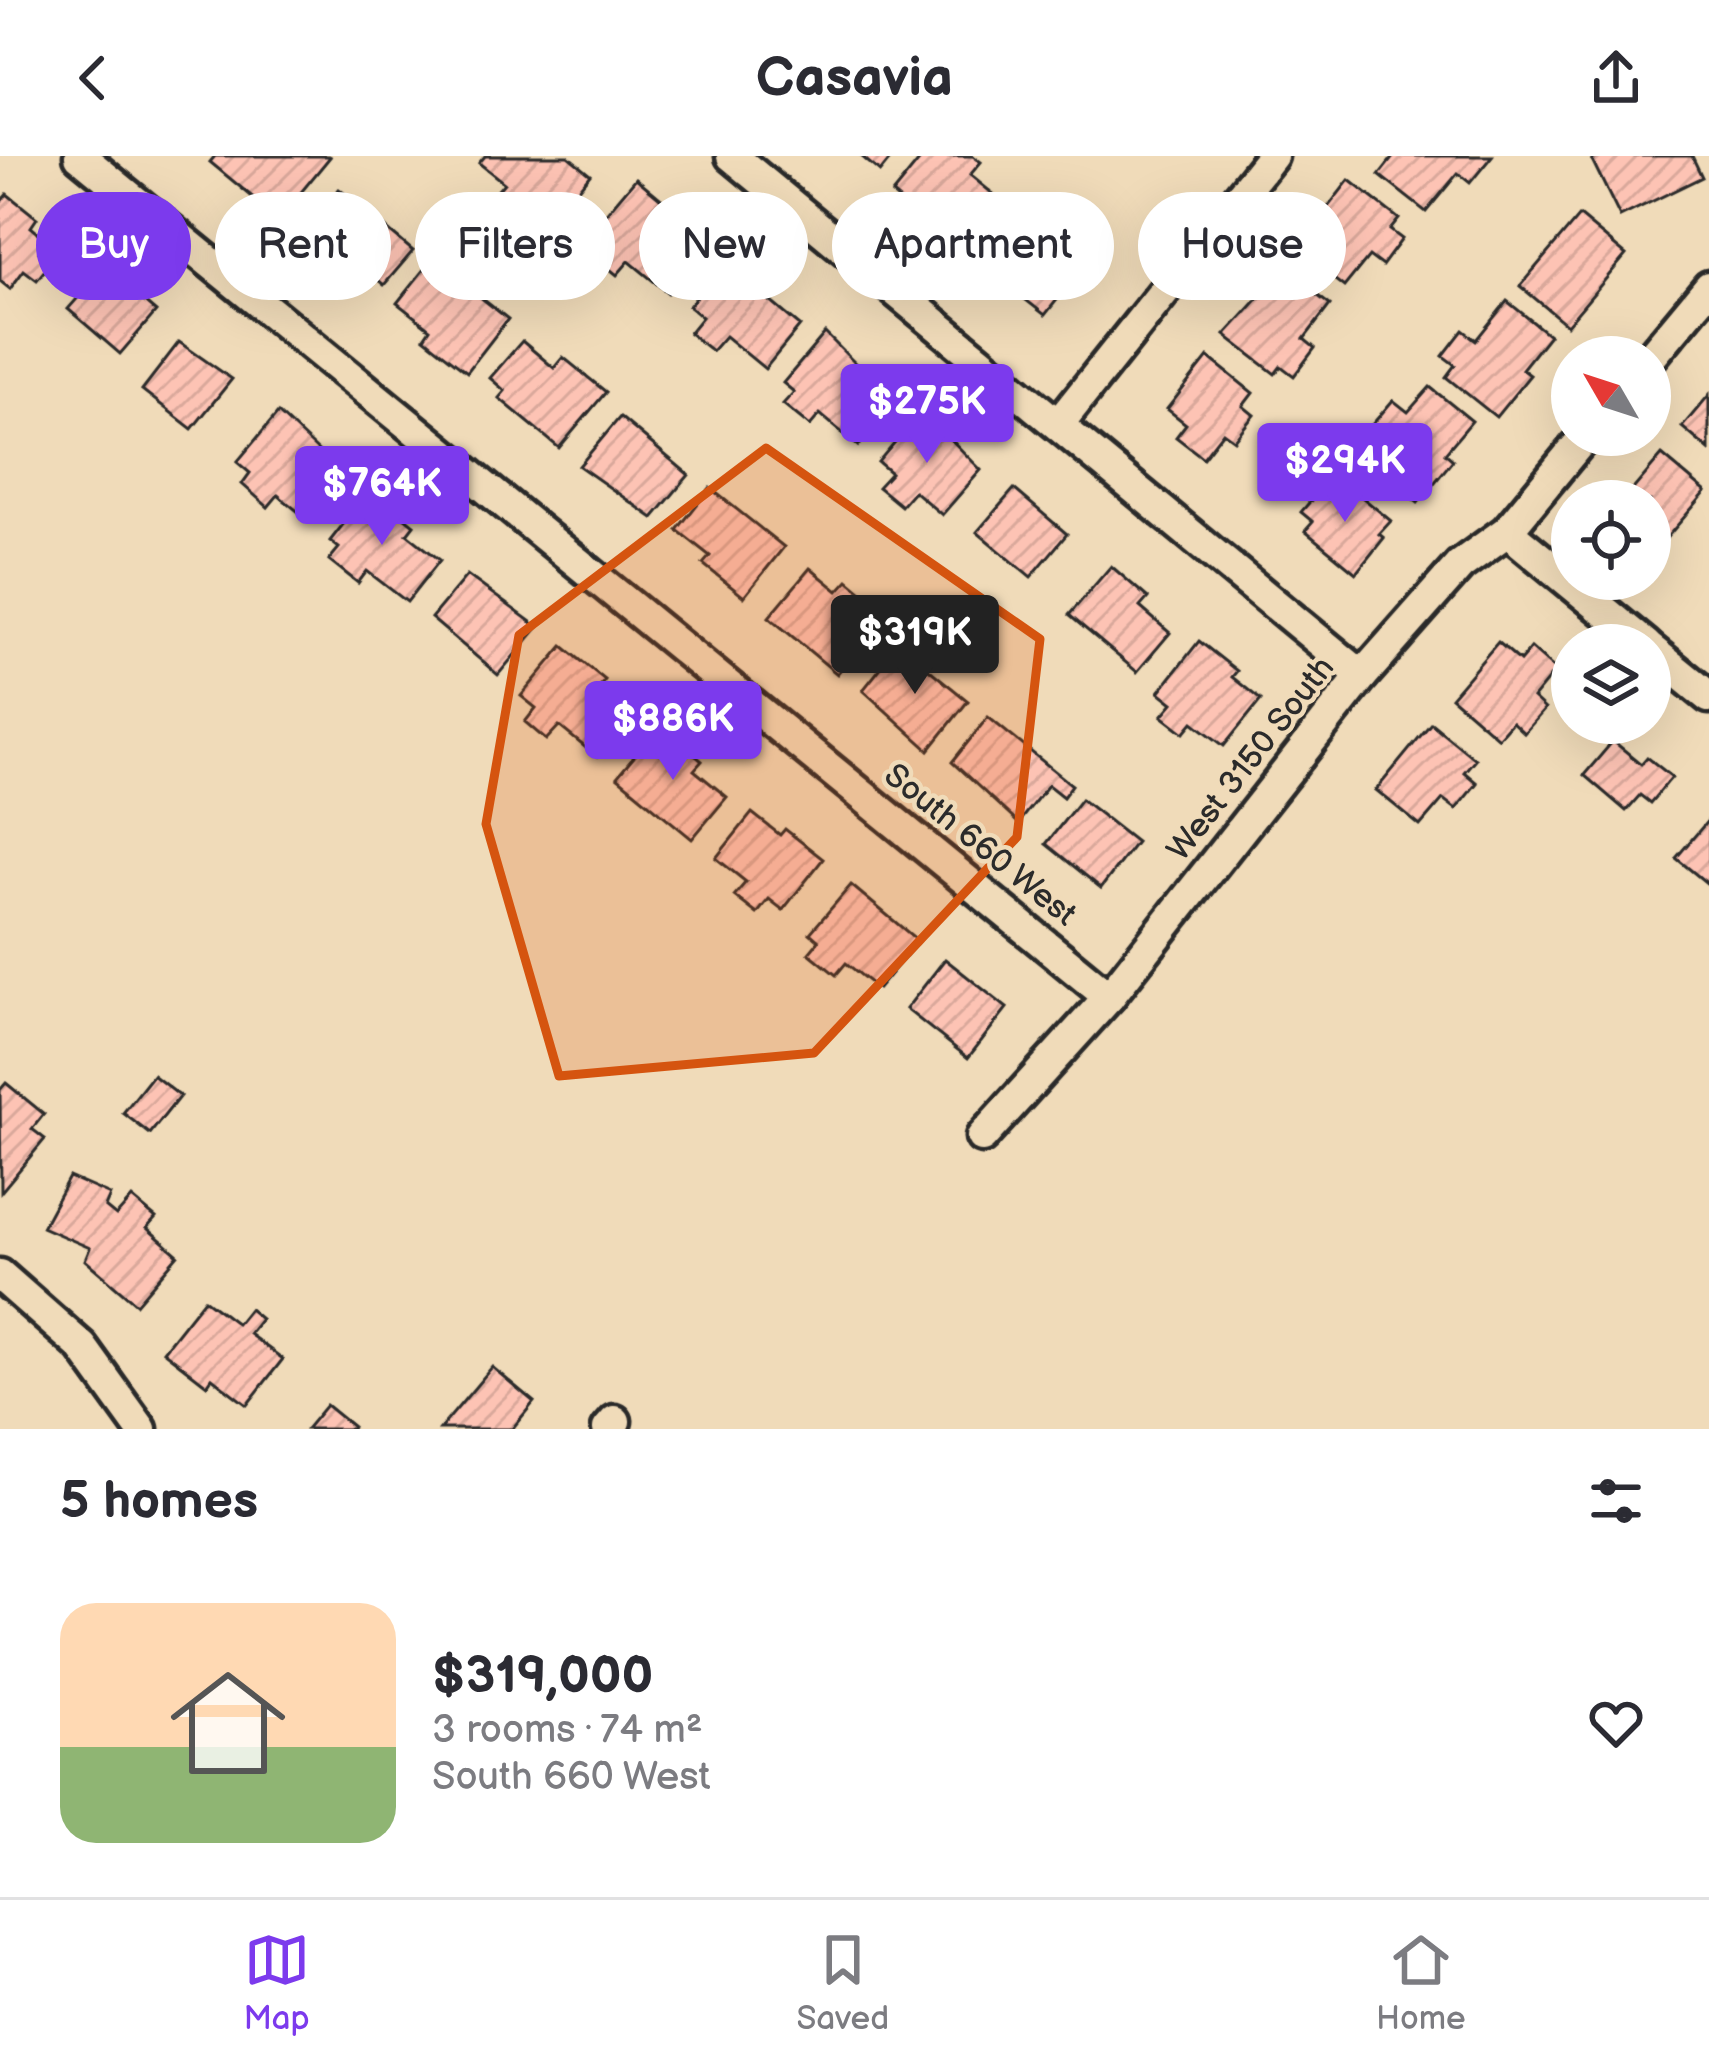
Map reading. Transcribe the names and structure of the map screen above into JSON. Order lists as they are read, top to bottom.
{
  "streets": {
    "street": ["West 3150 South", "South 660 West"]
  },
  "crossings": [
    ["West 3150 South", "South 660 West"]
  ],
  "north": "top left",
  "page": {
    "header": "Casavia",
    "chip": [
      "Buy",
      "Rent",
      "Filters",
      "New",
      "Apartment",
      "House"
    ],
    "price": [
      "$275K",
      "$294K",
      "$764K",
      "$319K",
      "$886K"
    ],
    "heading": "5 homes",
    "list": [
      {
        "name": "$319,000",
        "note": "3 rooms · 74 m² · South 660 West"
      }
    ],
    "tabs": ["Map", "Saved", "Home"]
  }
}
